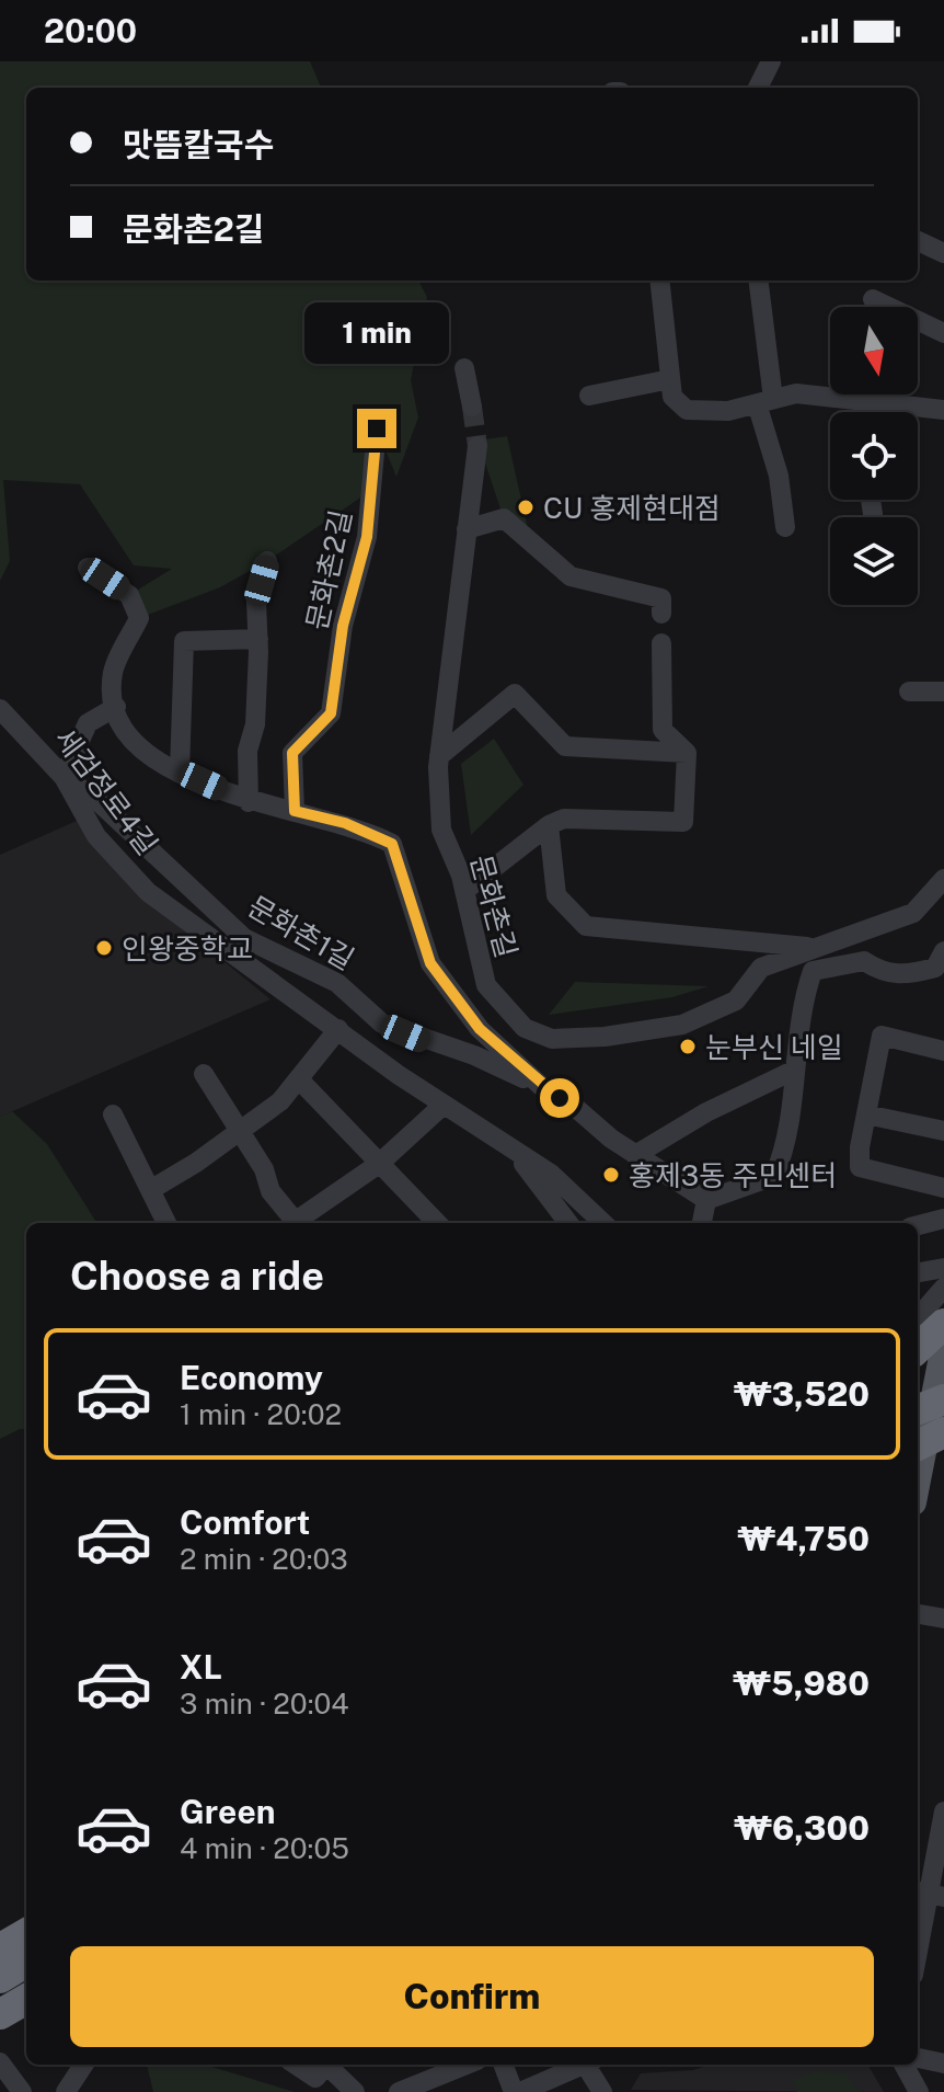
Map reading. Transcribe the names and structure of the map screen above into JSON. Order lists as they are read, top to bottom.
{
  "streets": {
    "street": [
      "문화촌2길",
      "세검정로4길",
      "문화촌길",
      "문화촌1길"
    ]
  },
  "crossings": [
    ["세검정로4길", "문화촌1길"]
  ],
  "places": [
    "CU 홍제현대점",
    "인왕중학교",
    "눈부신 네일",
    "홍제3동 주민센터"
  ],
  "north": "bottom",
  "page": {
    "status": "20:00",
    "banner": ["맛뜸칼국수", "문화촌2길"],
    "bubble": "1 min",
    "heading": "Choose a ride",
    "list": [
      {
        "name": "Economy",
        "note": "1 min · 20:02",
        "value": "₩3,520"
      },
      {
        "name": "Comfort",
        "note": "2 min · 20:03",
        "value": "₩4,750"
      },
      {
        "name": "XL",
        "note": "3 min · 20:04",
        "value": "₩5,980"
      },
      {
        "name": "Green",
        "note": "4 min · 20:05",
        "value": "₩6,300"
      }
    ],
    "buttons": "Confirm"
  }
}
